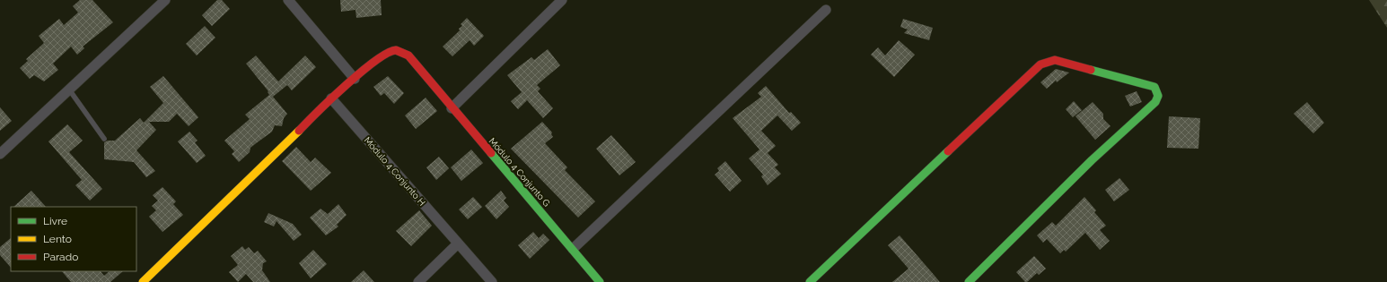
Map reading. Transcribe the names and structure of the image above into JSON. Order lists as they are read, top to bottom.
{
  "streets": {
    "street": ["Módulo 4 Conjunto H", "Módulo 4 Conjunto G"]
  },
  "crossings": [
    ["Módulo 4 Conjunto H", "Módulo 4 Conjunto G"]
  ],
  "legend": ["Livre", "Lento", "Parado"]
}
